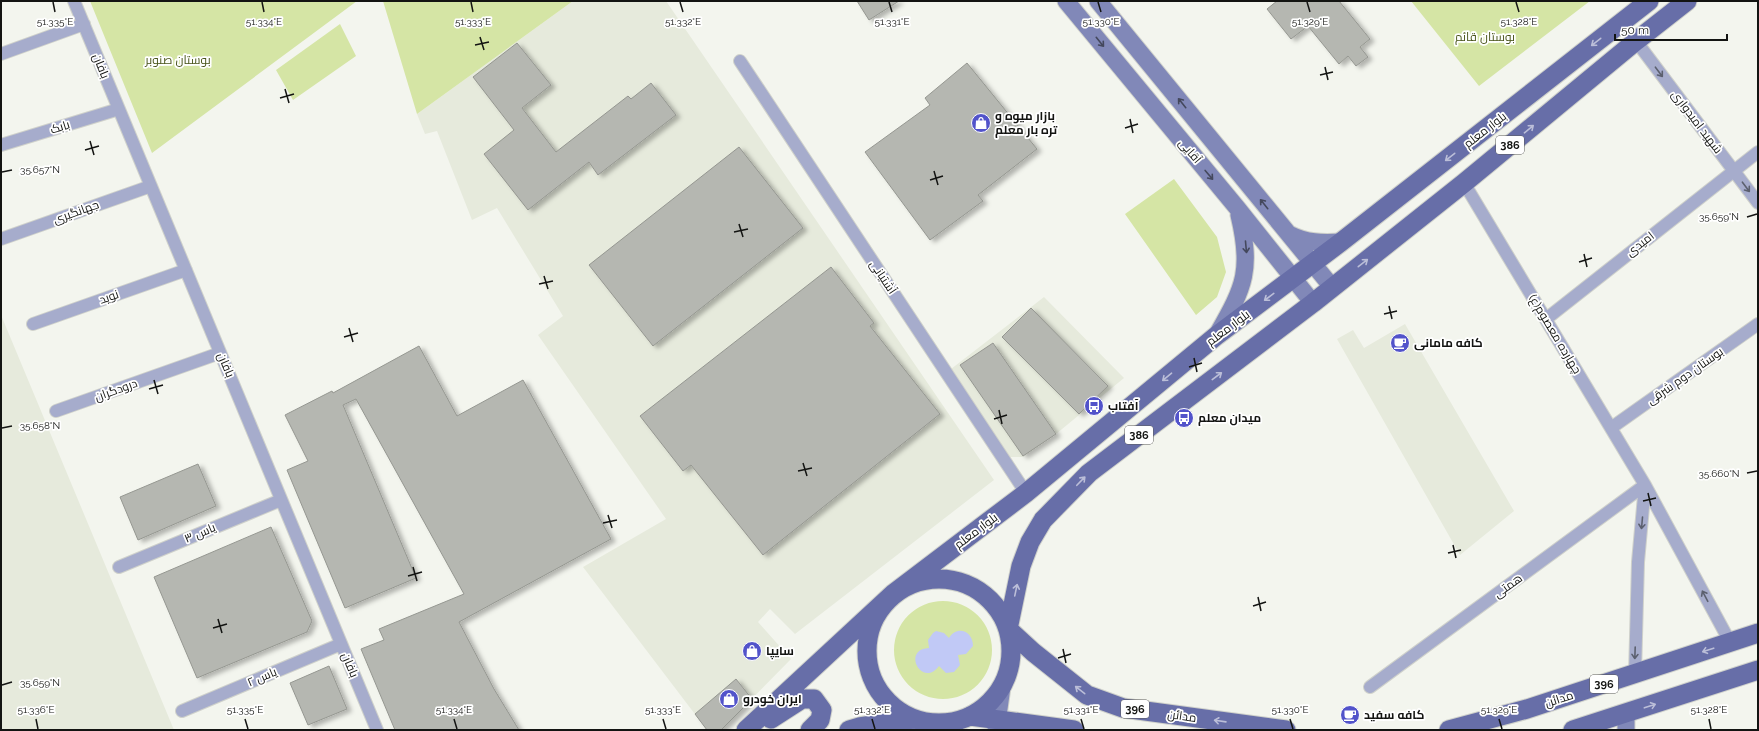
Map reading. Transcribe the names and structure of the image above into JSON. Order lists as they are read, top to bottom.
{
  "streets": {
    "main road": [
      "بلوار معلم",
      "386",
      "آقایی",
      "396",
      "مدائن"
    ],
    "street": [
      "بافان",
      "شهيد امیدواری",
      "بابک",
      "جهانگیری",
      "امیدی",
      "آشتیانی",
      "نوید",
      "چهارده معصوم(ع)",
      "بوستان دوم شرقی",
      "درودگران",
      "یاس ۳",
      "همتی",
      "یاس ۲"
    ]
  },
  "crossings": [
    ["بافان", "بابک"],
    ["بافان", "جهانگیری"],
    ["بافان", "نوید"],
    ["بافان", "درودگران"],
    ["بافان", "یاس ۳"],
    ["بافان", "یاس ۲"],
    ["شهيد امیدواری", "386"],
    ["شهيد امیدواری", "امیدی"],
    ["بلوار معلم", "آقایی"],
    ["بلوار معلم", "آشتیانی"],
    ["386", "آقایی"],
    ["386", "چهارده معصوم(ع)"],
    ["386", "مدائن"],
    ["امیدی", "چهارده معصوم(ع)"],
    ["چهارده معصوم(ع)", "بوستان دوم شرقی"],
    ["چهارده معصوم(ع)", "همتی"],
    ["چهارده معصوم(ع)", "مدائن"]
  ],
  "one_way": ["شهيد امیدواری"],
  "parks": ["بوستان قائم", "بوستان صنوبر"],
  "places": {
    "shop": ["بازار میوه و تره بار معلم", "سایپا", "ایران خودرو"],
    "cafe": ["کافه مامانی", "کافه سفید"],
    "bus stop": ["آفتاب", "میدان معلم"]
  },
  "scale_bar": "50 m",
  "coordinates": [
    "51.335°E",
    "51.334°E",
    "51.333°E",
    "51.332°E",
    "51.331°E",
    "51.330°E",
    "51.329°E",
    "51.328°E",
    "35.657°N",
    "35.659°N",
    "35.658°N",
    "35.660°N",
    "51.336°E"
  ]
}
